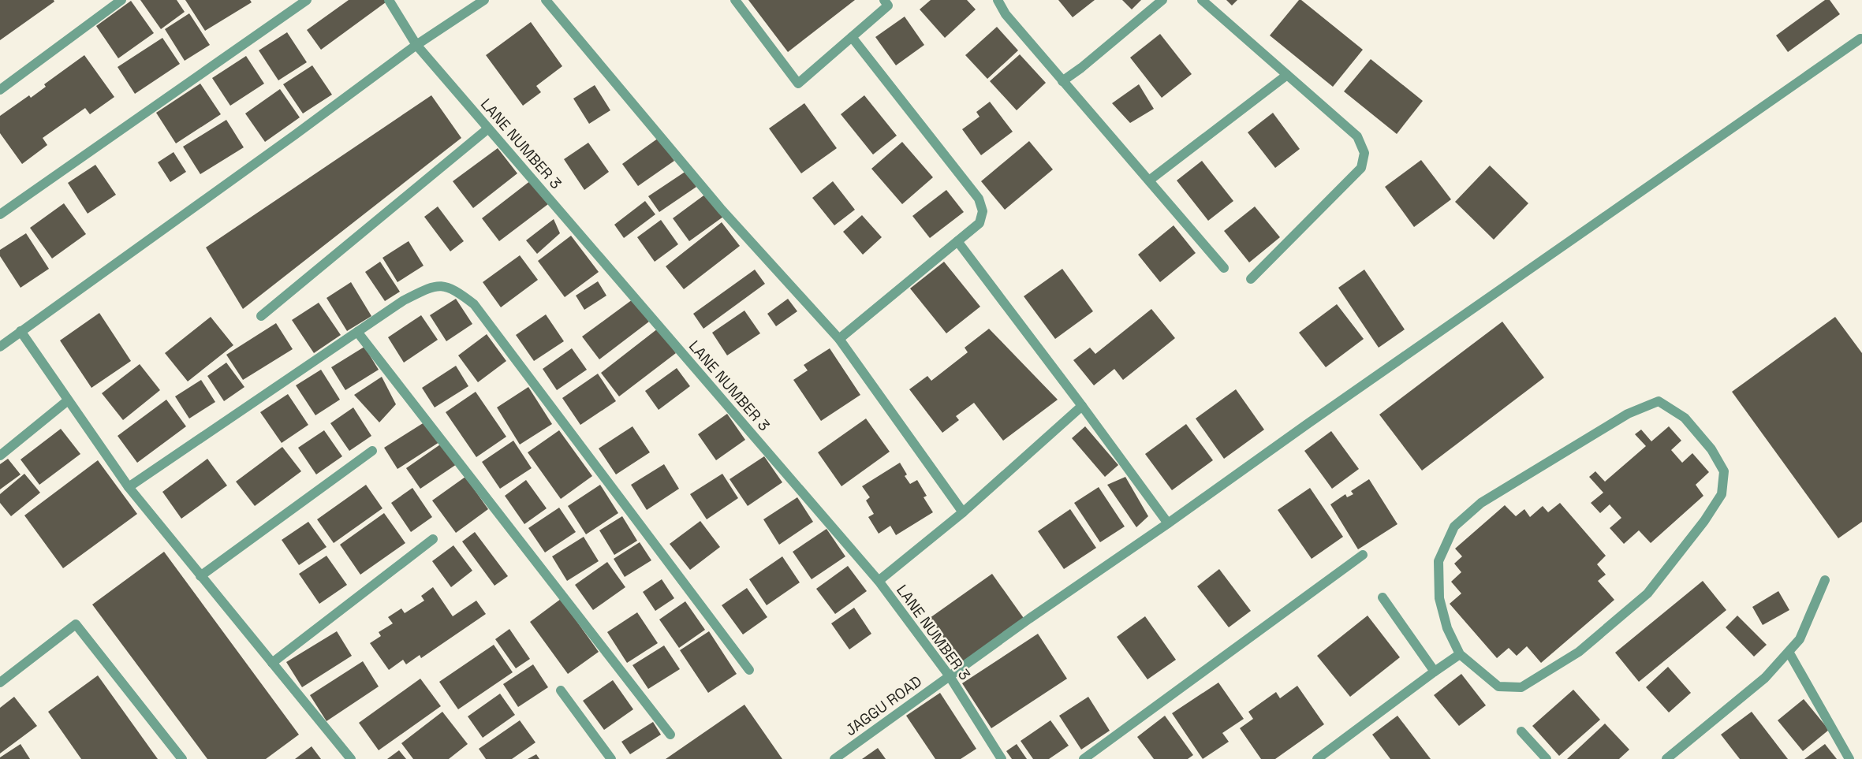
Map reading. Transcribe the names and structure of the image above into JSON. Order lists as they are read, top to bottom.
{
  "streets": {
    "street": ["LANE NUMBER 3", "JAGGU ROAD"]
  },
  "crossings": [
    ["LANE NUMBER 3", "JAGGU ROAD"]
  ]
}
